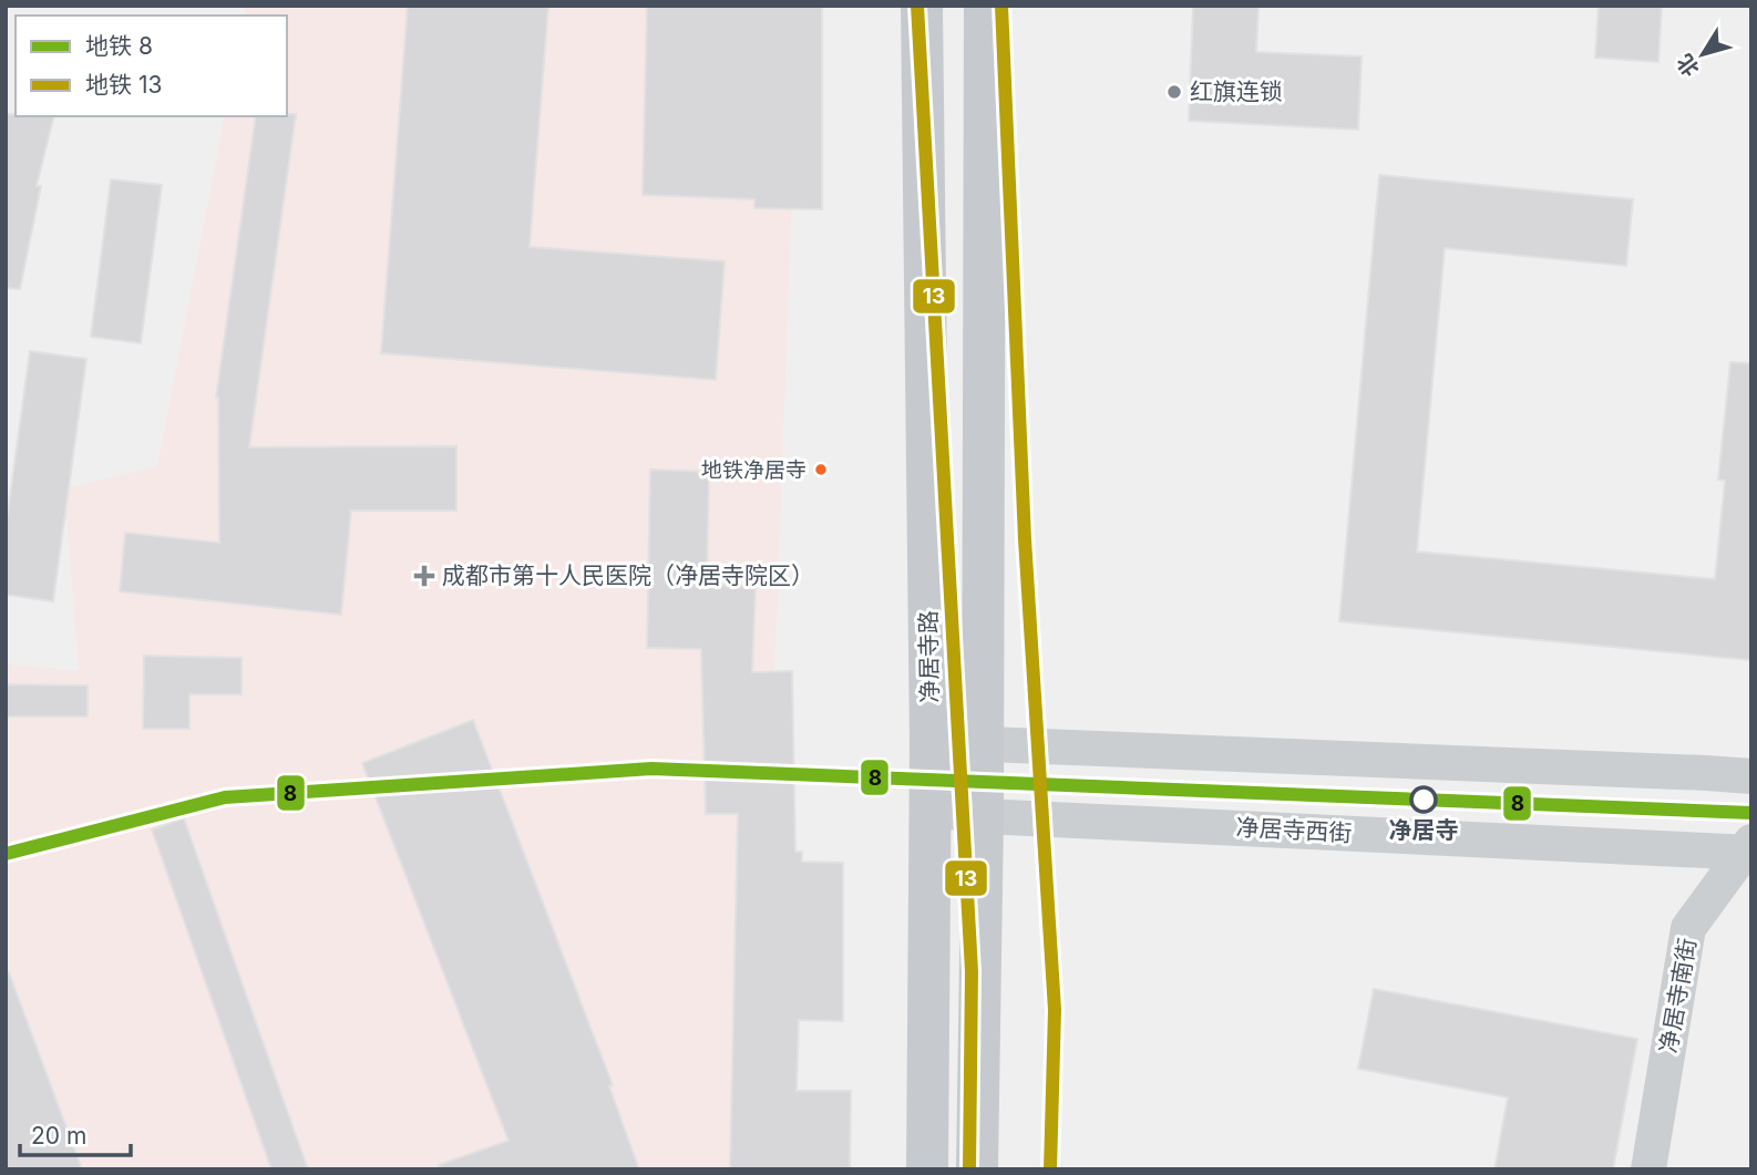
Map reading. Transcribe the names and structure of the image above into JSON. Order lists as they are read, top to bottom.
{
  "streets": {
    "main road": ["净居寺路"],
    "street": ["净居寺西街", "净居寺南街"]
  },
  "crossings": [
    ["净居寺路", "净居寺西街"],
    ["净居寺西街", "净居寺南街"]
  ],
  "places": {
    "other": ["红旗连锁", "地铁净居寺", "净居寺"],
    "health": ["成都市第十人民医院（净居寺院区）"]
  },
  "lines": ["metro line 13", "metro line 8"],
  "legend": ["地铁 8", "地铁 13"],
  "scale_bar": "20 m",
  "north": "bottom left"
}
